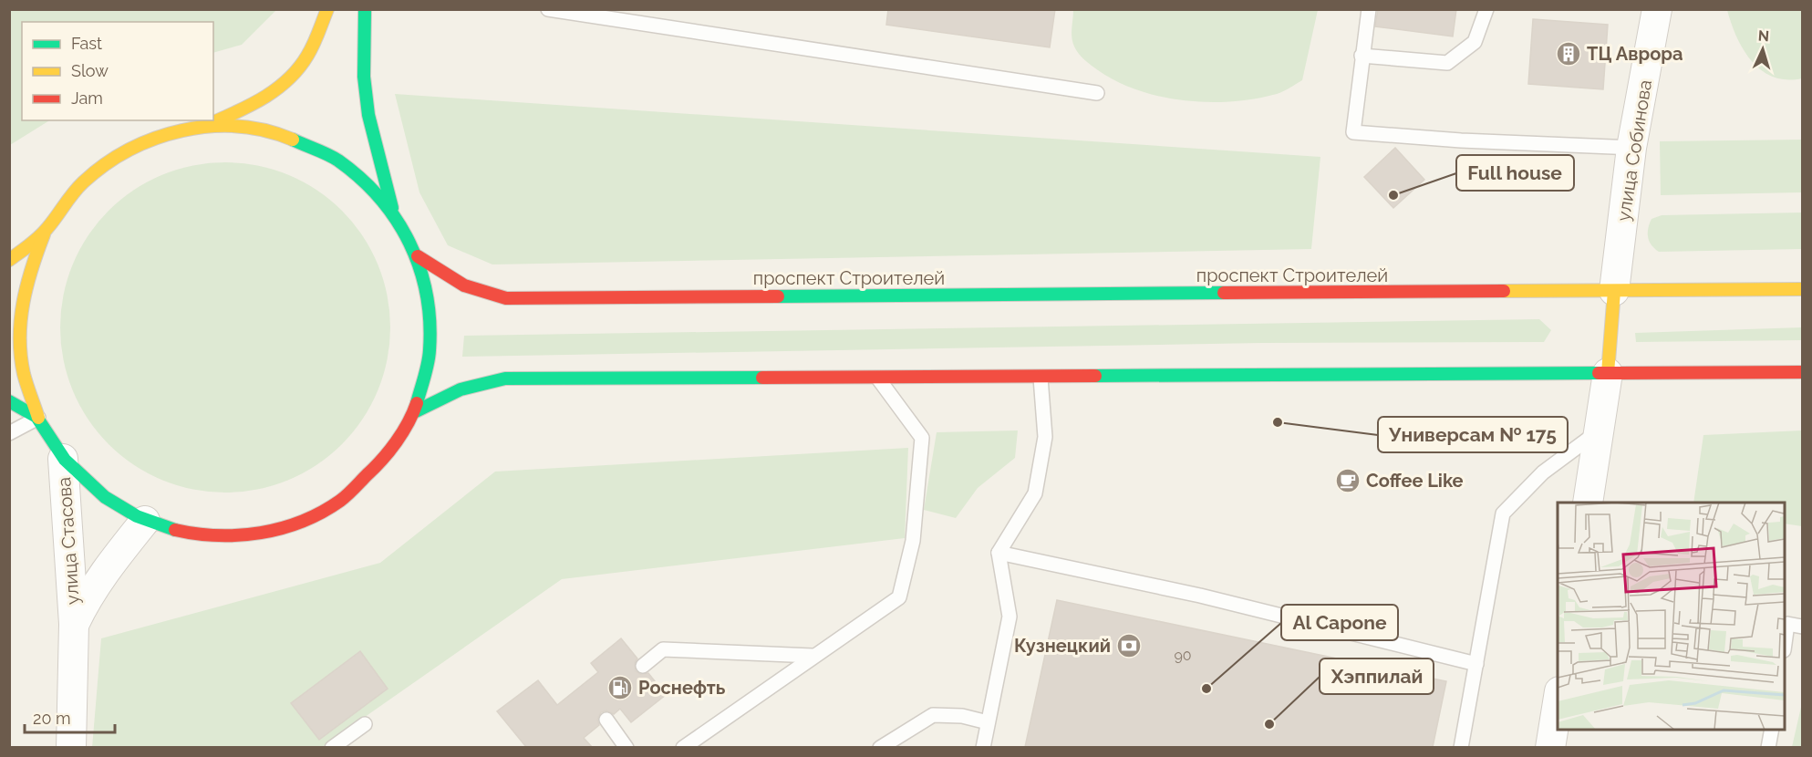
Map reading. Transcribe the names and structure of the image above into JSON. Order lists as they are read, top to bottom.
{
  "streets": {
    "main road": ["проспект Строителей"],
    "street": ["улица Собинова", "улица Стасова"]
  },
  "crossings": [
    ["улица Собинова", "проспект Строителей"]
  ],
  "places": {
    "building": ["ТЦ Аврора"],
    "other": [
      "Full house",
      "Универсам № 175",
      "Al Capone",
      "Хэппилай"
    ],
    "cafe": ["Coffee Like"],
    "bank": ["Кузнецкий"],
    "fuel station": ["Роснефть"]
  },
  "house_numbers": ["90"],
  "legend": ["Fast", "Slow", "Jam"],
  "scale_bar": "20 m",
  "north": "top"
}
